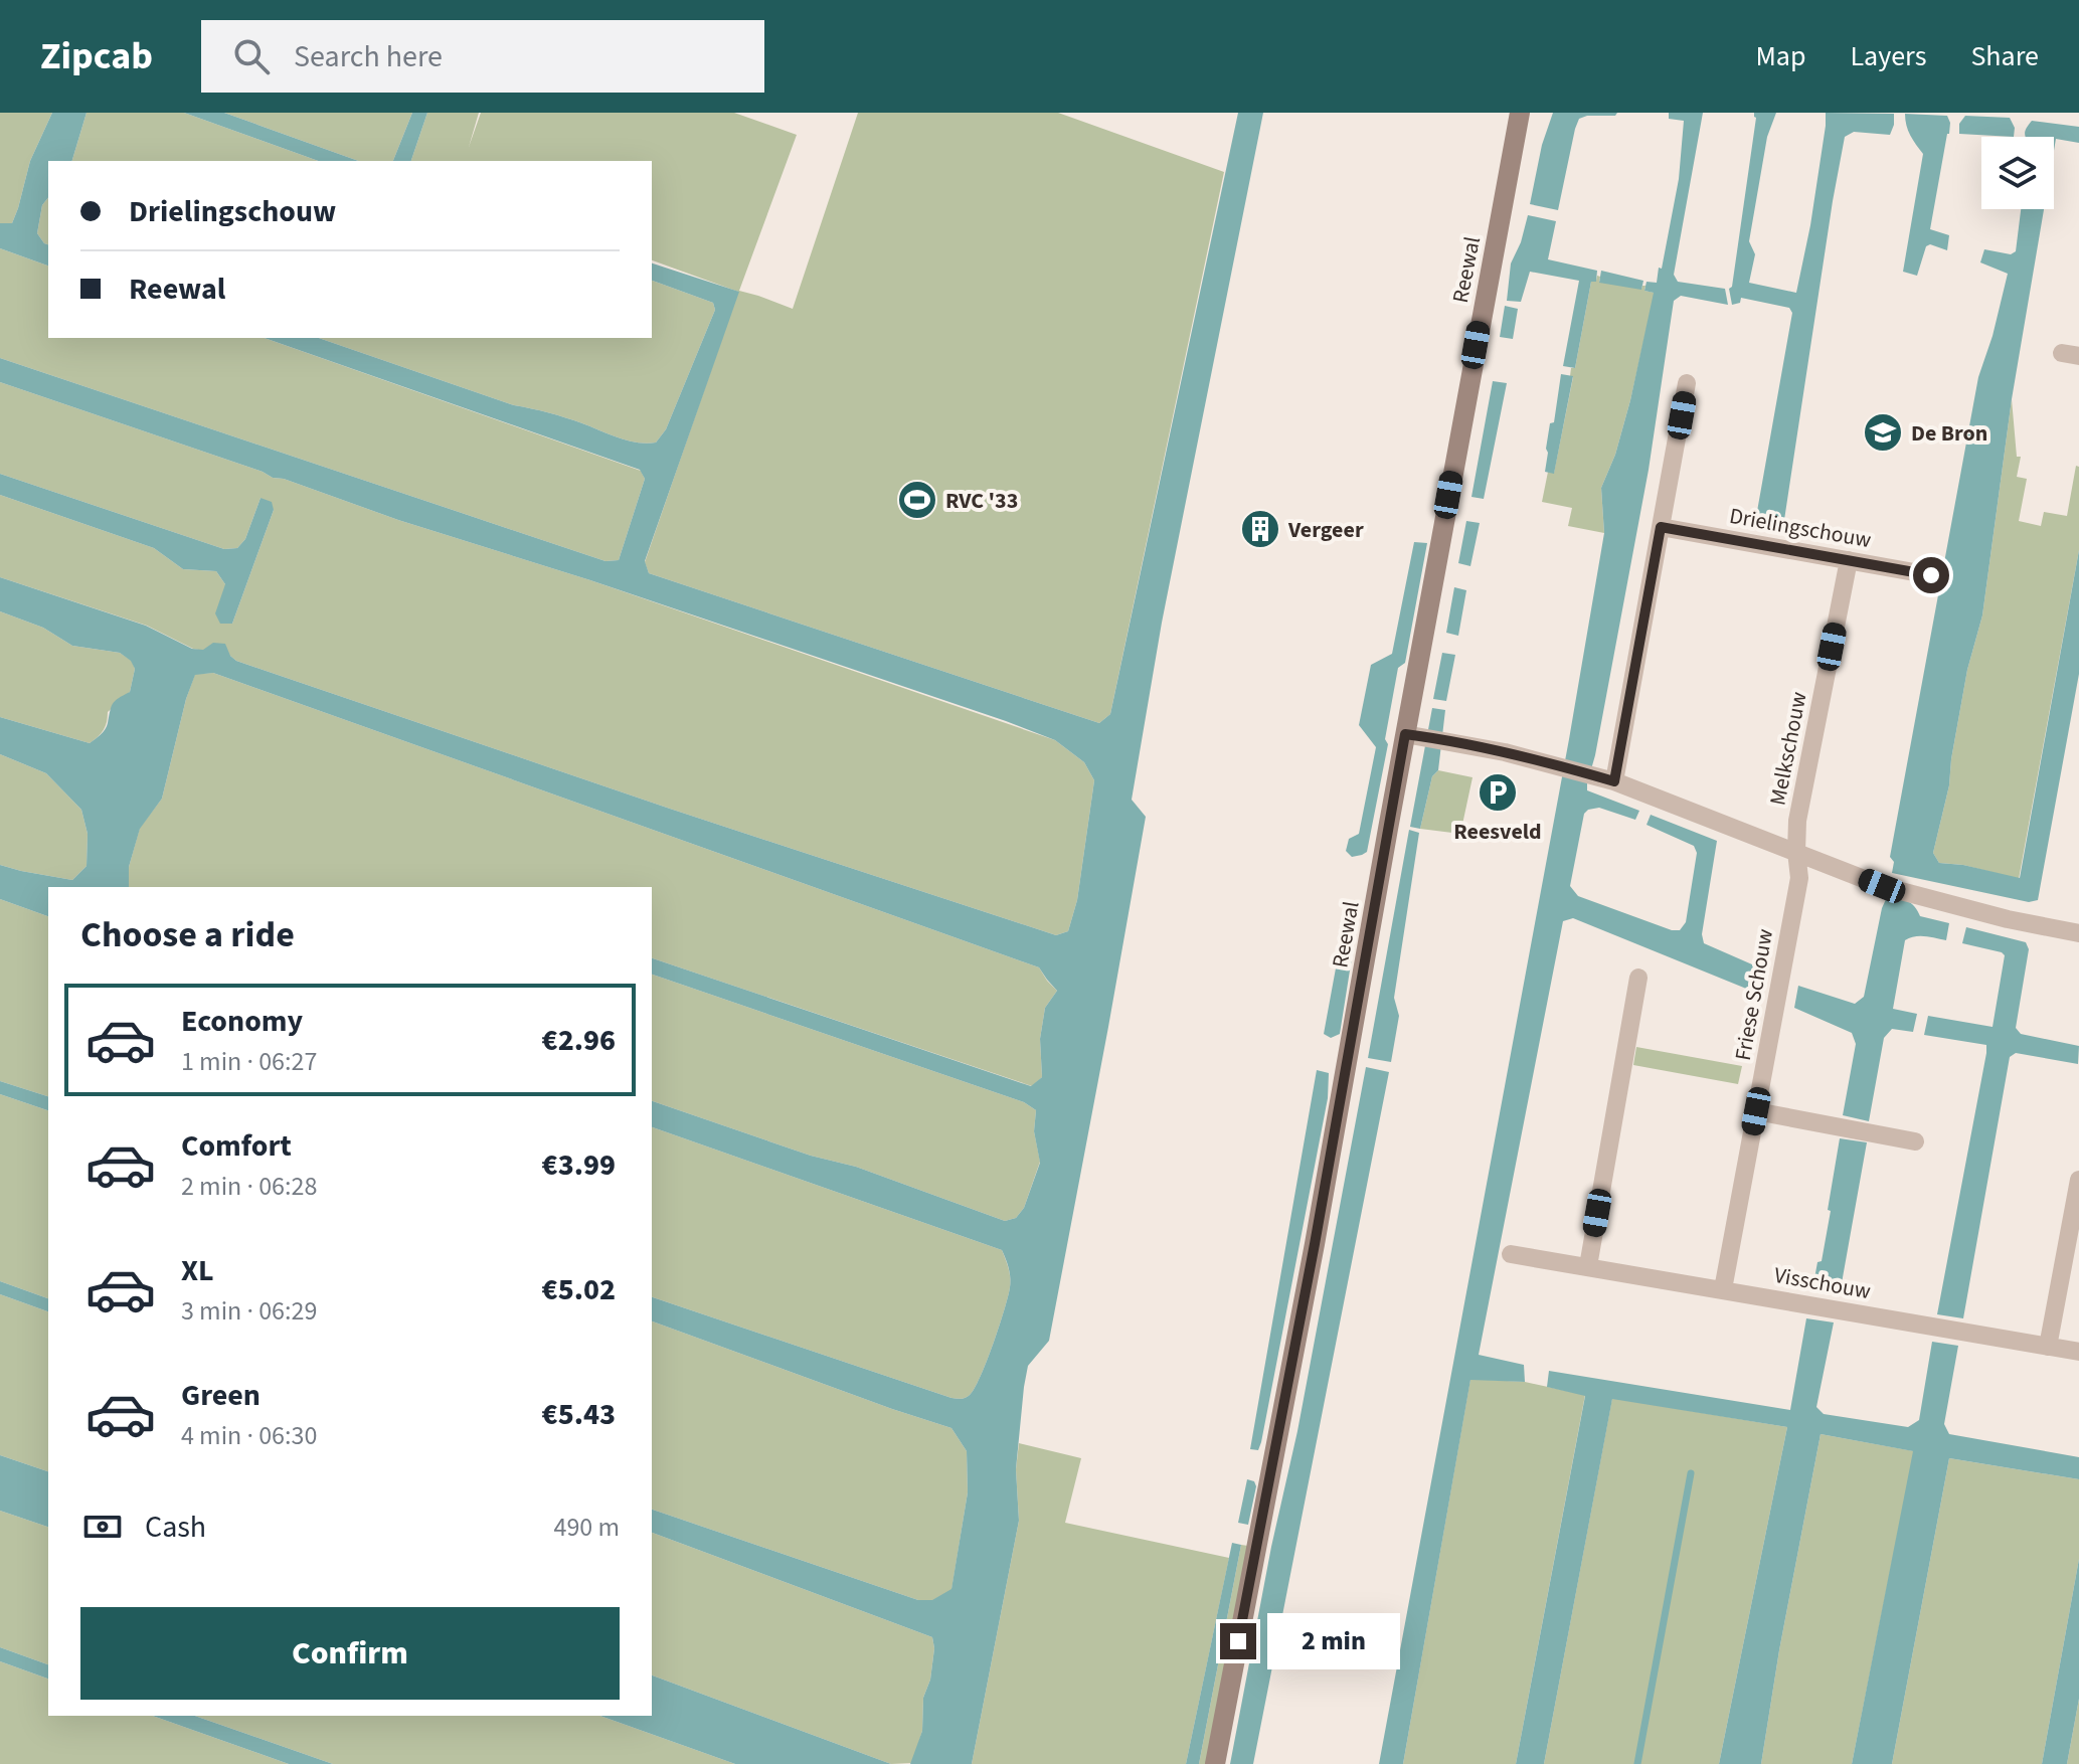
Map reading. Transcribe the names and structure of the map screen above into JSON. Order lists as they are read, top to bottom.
{
  "streets": {
    "street": [
      "Reewal",
      "Drielingschouw",
      "Melkschouw",
      "Friese Schouw",
      "Visschouw"
    ]
  },
  "crossings": [
    ["Drielingschouw", "Melkschouw"],
    ["Melkschouw", "Friese Schouw"],
    ["Friese Schouw", "Visschouw"]
  ],
  "places": {
    "school or university": ["De Bron"],
    "sports": ["RVC '33"],
    "building": ["Vergeer"],
    "parking": ["Reesveld"]
  },
  "page": {
    "header": "Zipcab",
    "search": "Search here",
    "nav": ["Map", "Layers", "Share"],
    "banner": ["Drielingschouw", "Reewal"],
    "heading": "Choose a ride",
    "list": [
      {
        "name": "Economy",
        "note": "1 min · 06:27",
        "value": "€2.96"
      },
      {
        "name": "Comfort",
        "note": "2 min · 06:28",
        "value": "€3.99"
      },
      {
        "name": "XL",
        "note": "3 min · 06:29",
        "value": "€5.02"
      },
      {
        "name": "Green",
        "note": "4 min · 06:30",
        "value": "€5.43"
      }
    ],
    "pay": ["Cash", "490 m"],
    "buttons": "Confirm",
    "bubble": "2 min"
  }
}
